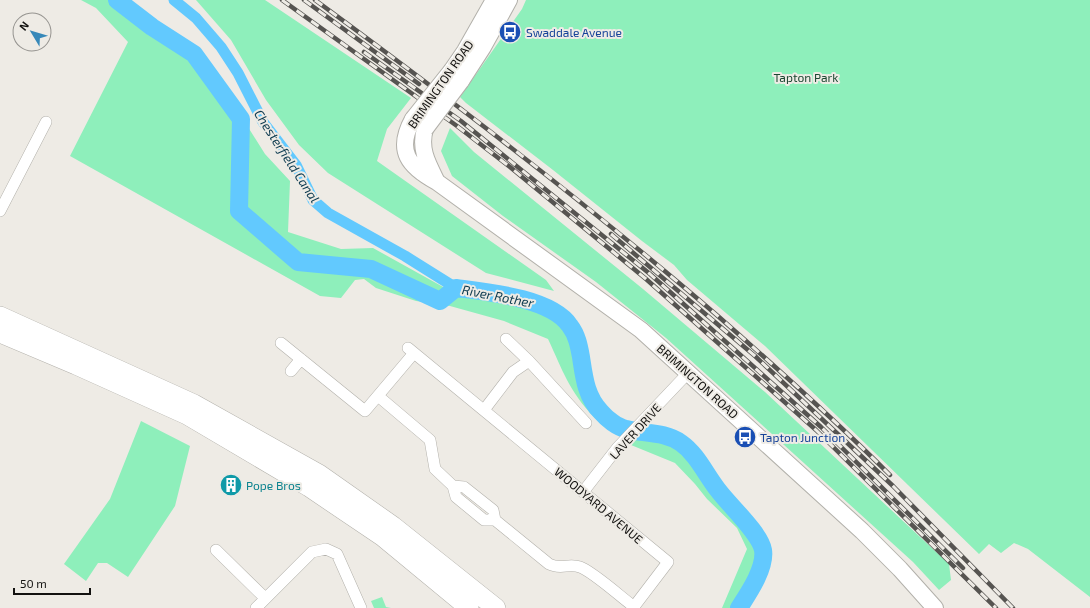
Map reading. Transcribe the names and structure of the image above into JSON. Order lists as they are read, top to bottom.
{
  "streets": {
    "main road": ["BRIMINGTON ROAD"],
    "street": ["LAVER DRIVE", "WOODYARD AVENUE"]
  },
  "crossings": [
    ["BRIMINGTON ROAD", "LAVER DRIVE"],
    ["LAVER DRIVE", "WOODYARD AVENUE"]
  ],
  "water": ["Chesterfield Canal", "River Rother"],
  "parks": ["Tapton Park"],
  "places": {
    "bus stop": ["Swaddale Avenue", "Tapton Junction"],
    "building": ["Pope Bros"]
  },
  "scale_bar": "50 m",
  "north": "top left"
}
